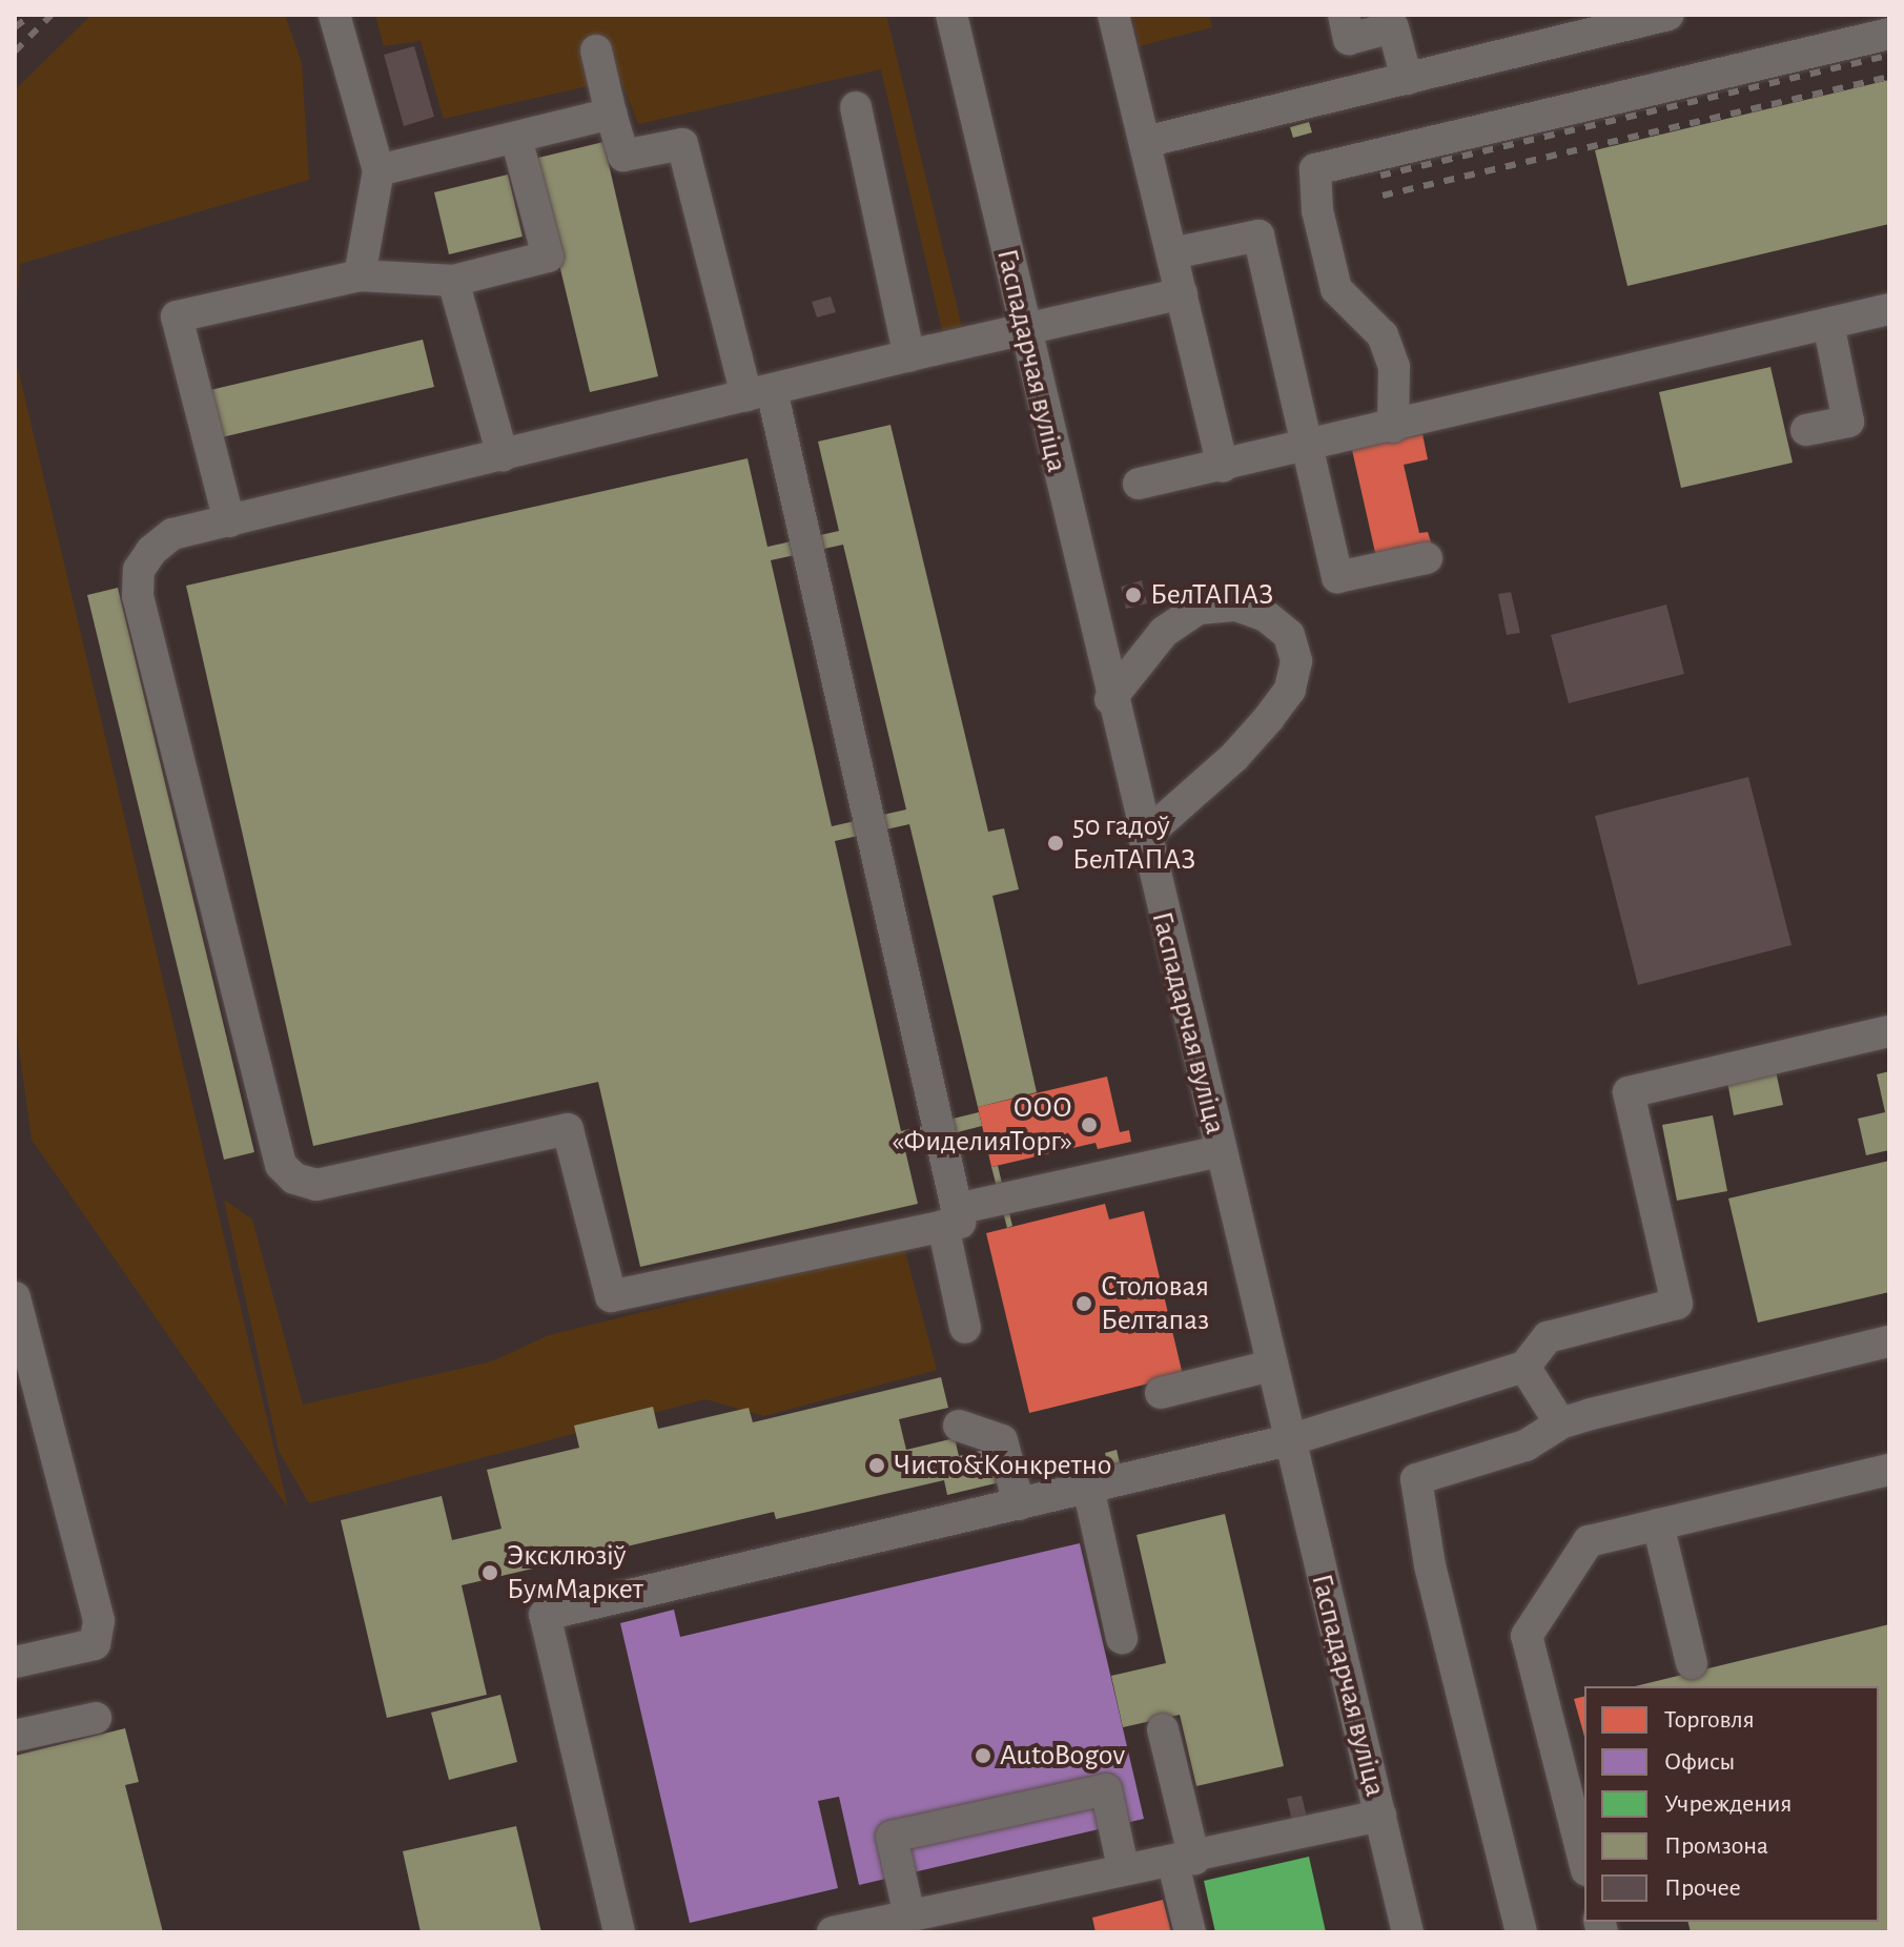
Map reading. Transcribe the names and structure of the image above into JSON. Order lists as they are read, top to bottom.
{
  "streets": {
    "street": ["Гаспадарчая вуліца"]
  },
  "places": [
    "БелТАПАЗ",
    "50 гадоў БелТАПАЗ",
    "ООО «ФиделияТорг»",
    "Столовая Белтапаз",
    "Чисто&Конкретно",
    "Эксклюзіў БумМаркет",
    "AutoBogov"
  ],
  "legend": [
    "Торговля",
    "Офисы",
    "Учреждения",
    "Промзона",
    "Прочее"
  ]
}
